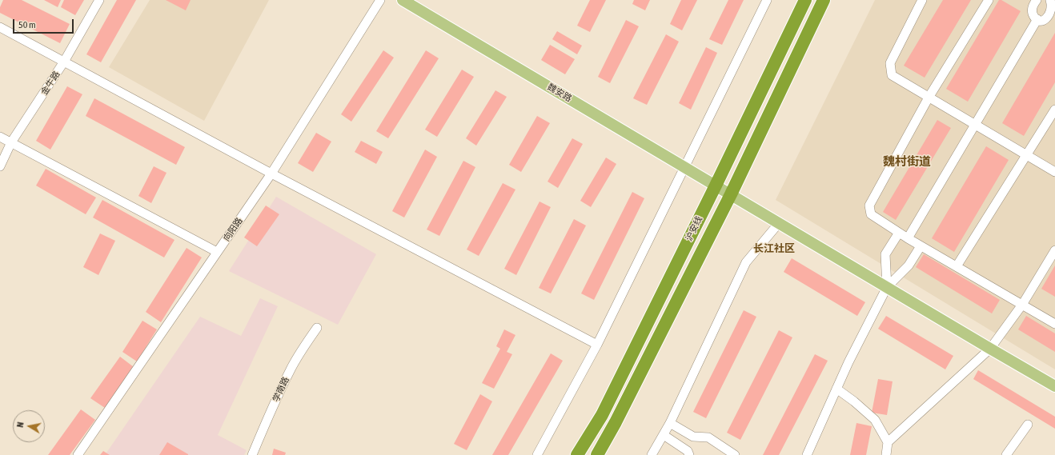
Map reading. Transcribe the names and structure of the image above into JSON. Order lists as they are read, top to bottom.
{
  "streets": {
    "highway": ["沪安线"],
    "main road": ["魏安路"],
    "street": ["金牛路", "向阳路", "学南路"]
  },
  "crossings": [
    ["魏安路", "沪安线"]
  ],
  "districts": ["魏村街道", "长江社区"],
  "scale_bar": "50 m",
  "north": "left"
}
